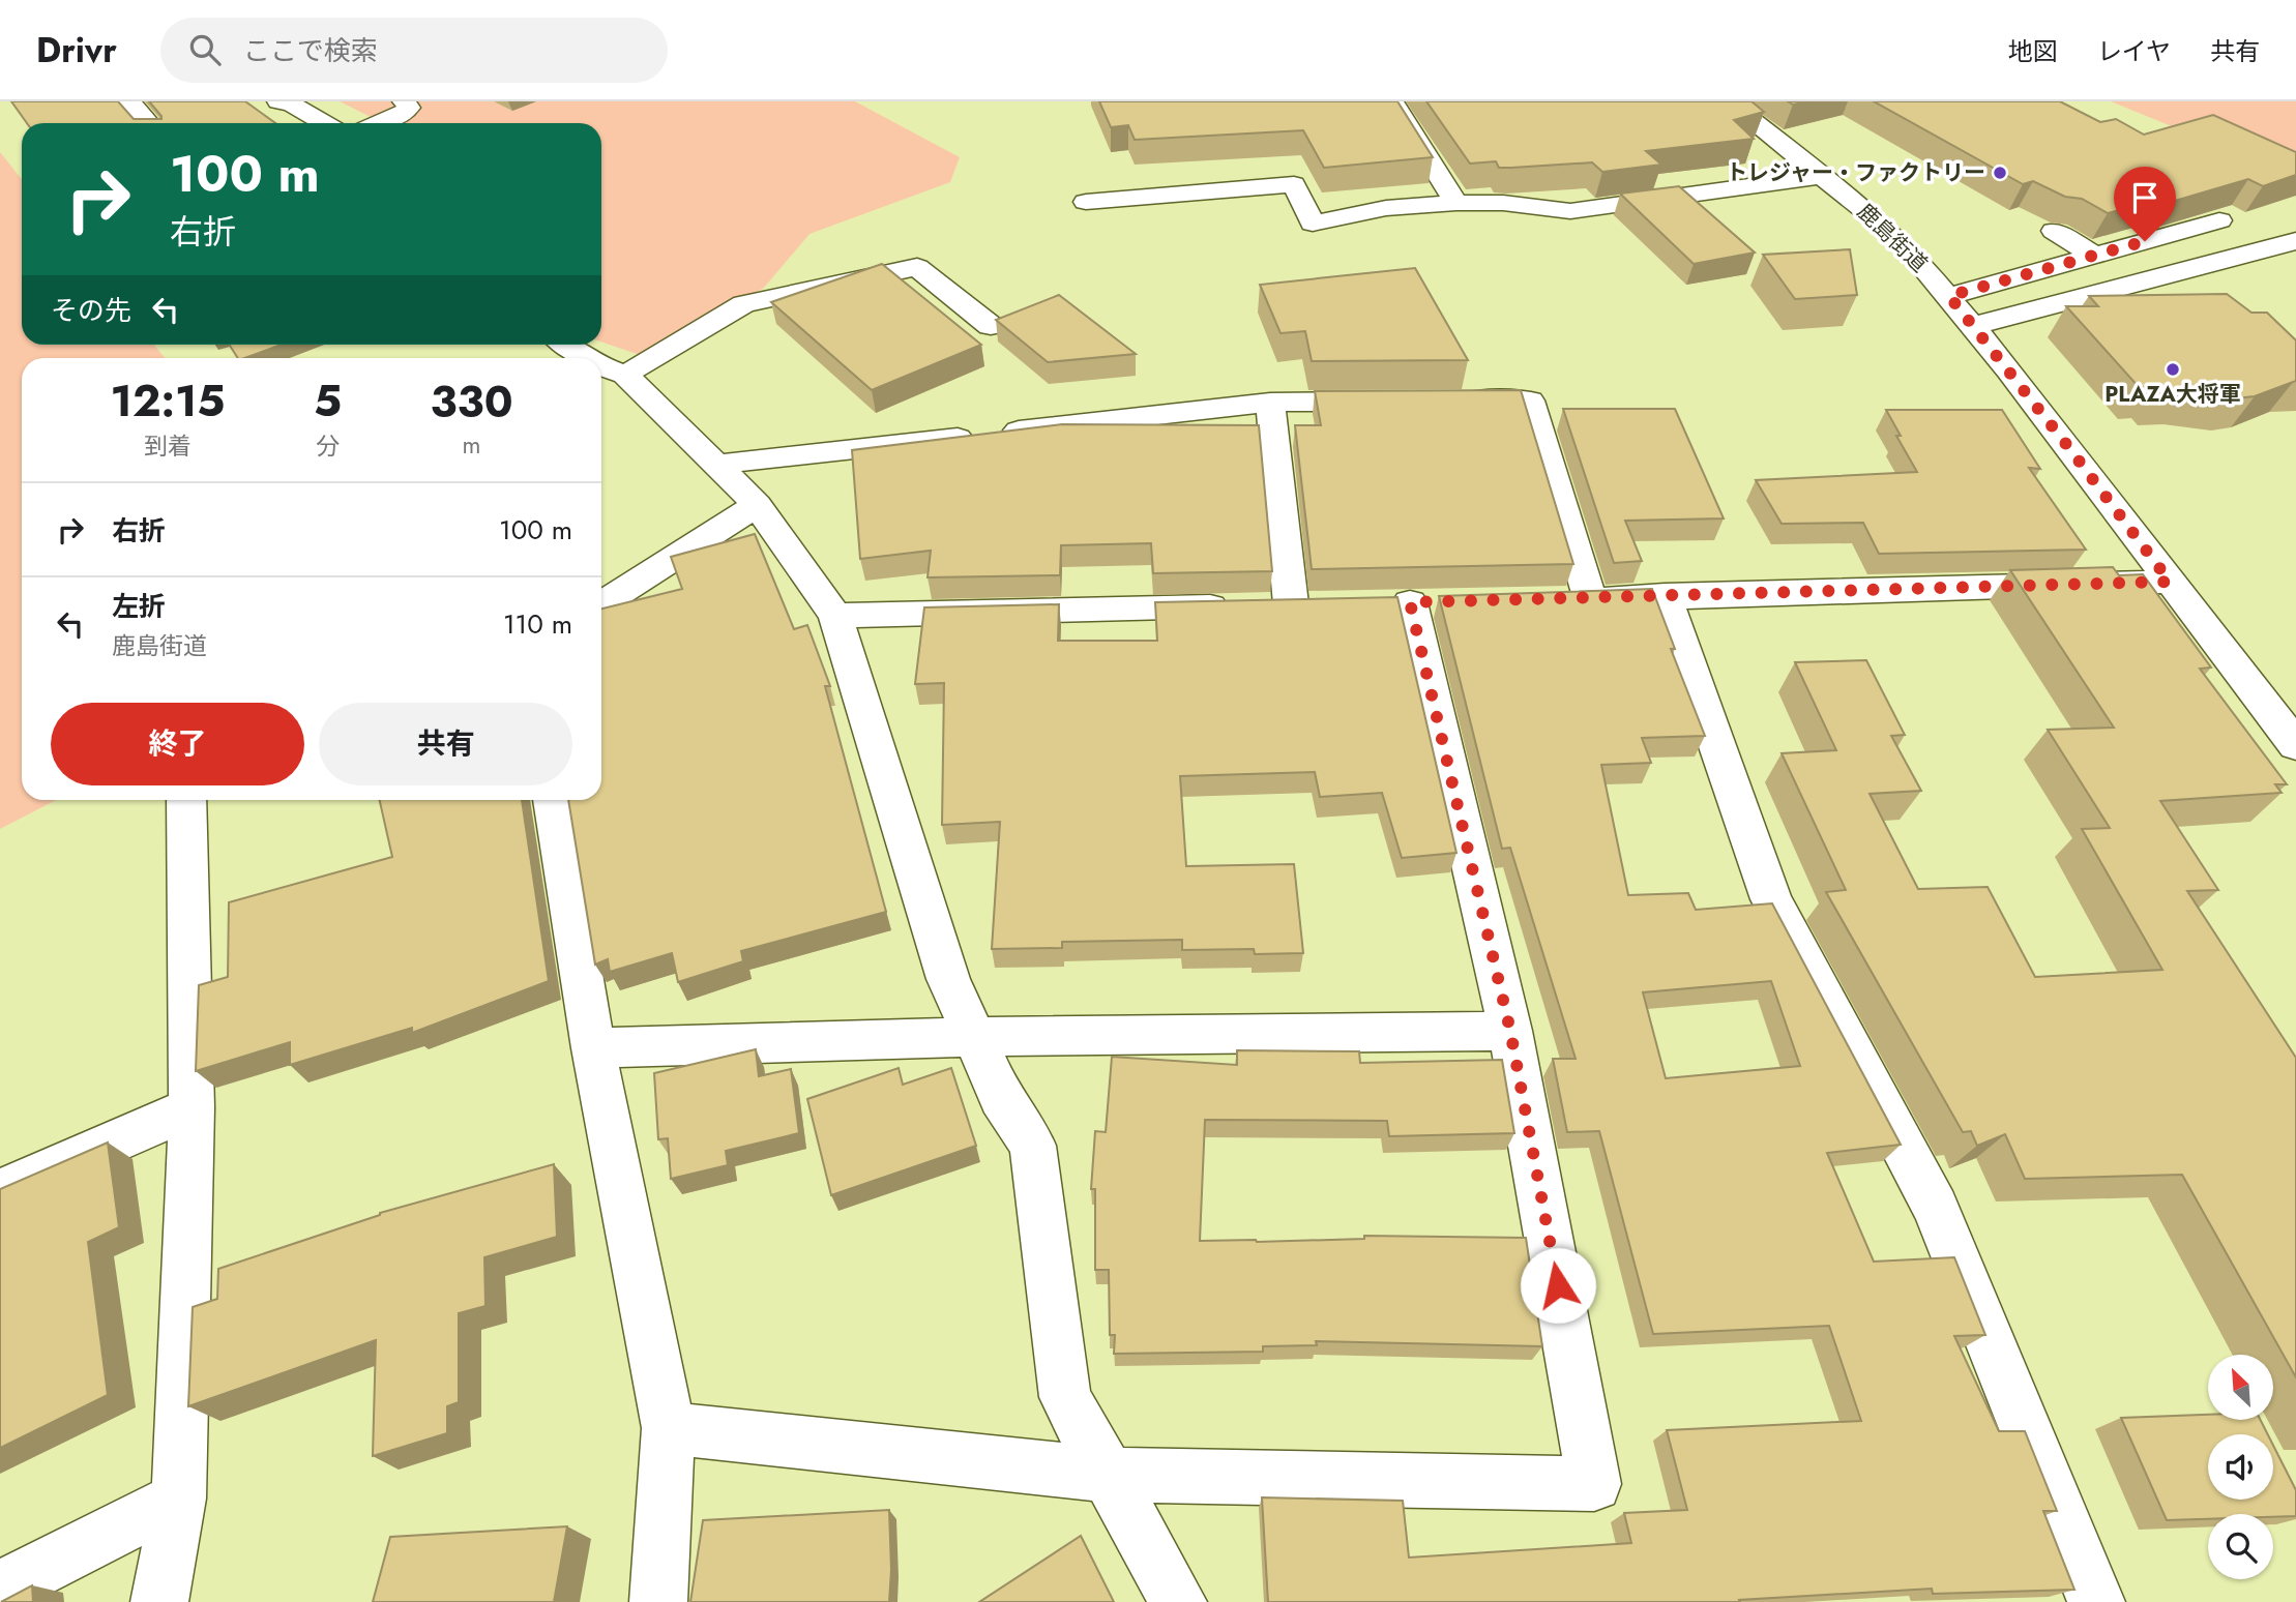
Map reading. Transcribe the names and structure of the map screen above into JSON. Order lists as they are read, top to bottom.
{
  "streets": {
    "street": ["鹿島街道"]
  },
  "places": ["トレジャー・ファクトリー", "PLAZA大将軍"],
  "north": "top left",
  "page": {
    "header": "Drivr",
    "search": "ここで検索",
    "nav": ["地図", "レイヤ", "共有"],
    "turn": ["100 m", "右折"],
    "then": "その先",
    "eta": [
      "12:15",
      "到着",
      "5",
      "分",
      "330",
      "m"
    ],
    "list": [
      {
        "name": "右折",
        "value": "100 m"
      },
      {
        "name": "左折",
        "note": "鹿島街道",
        "value": "110 m"
      }
    ],
    "buttons": ["終了", "共有"]
  }
}
